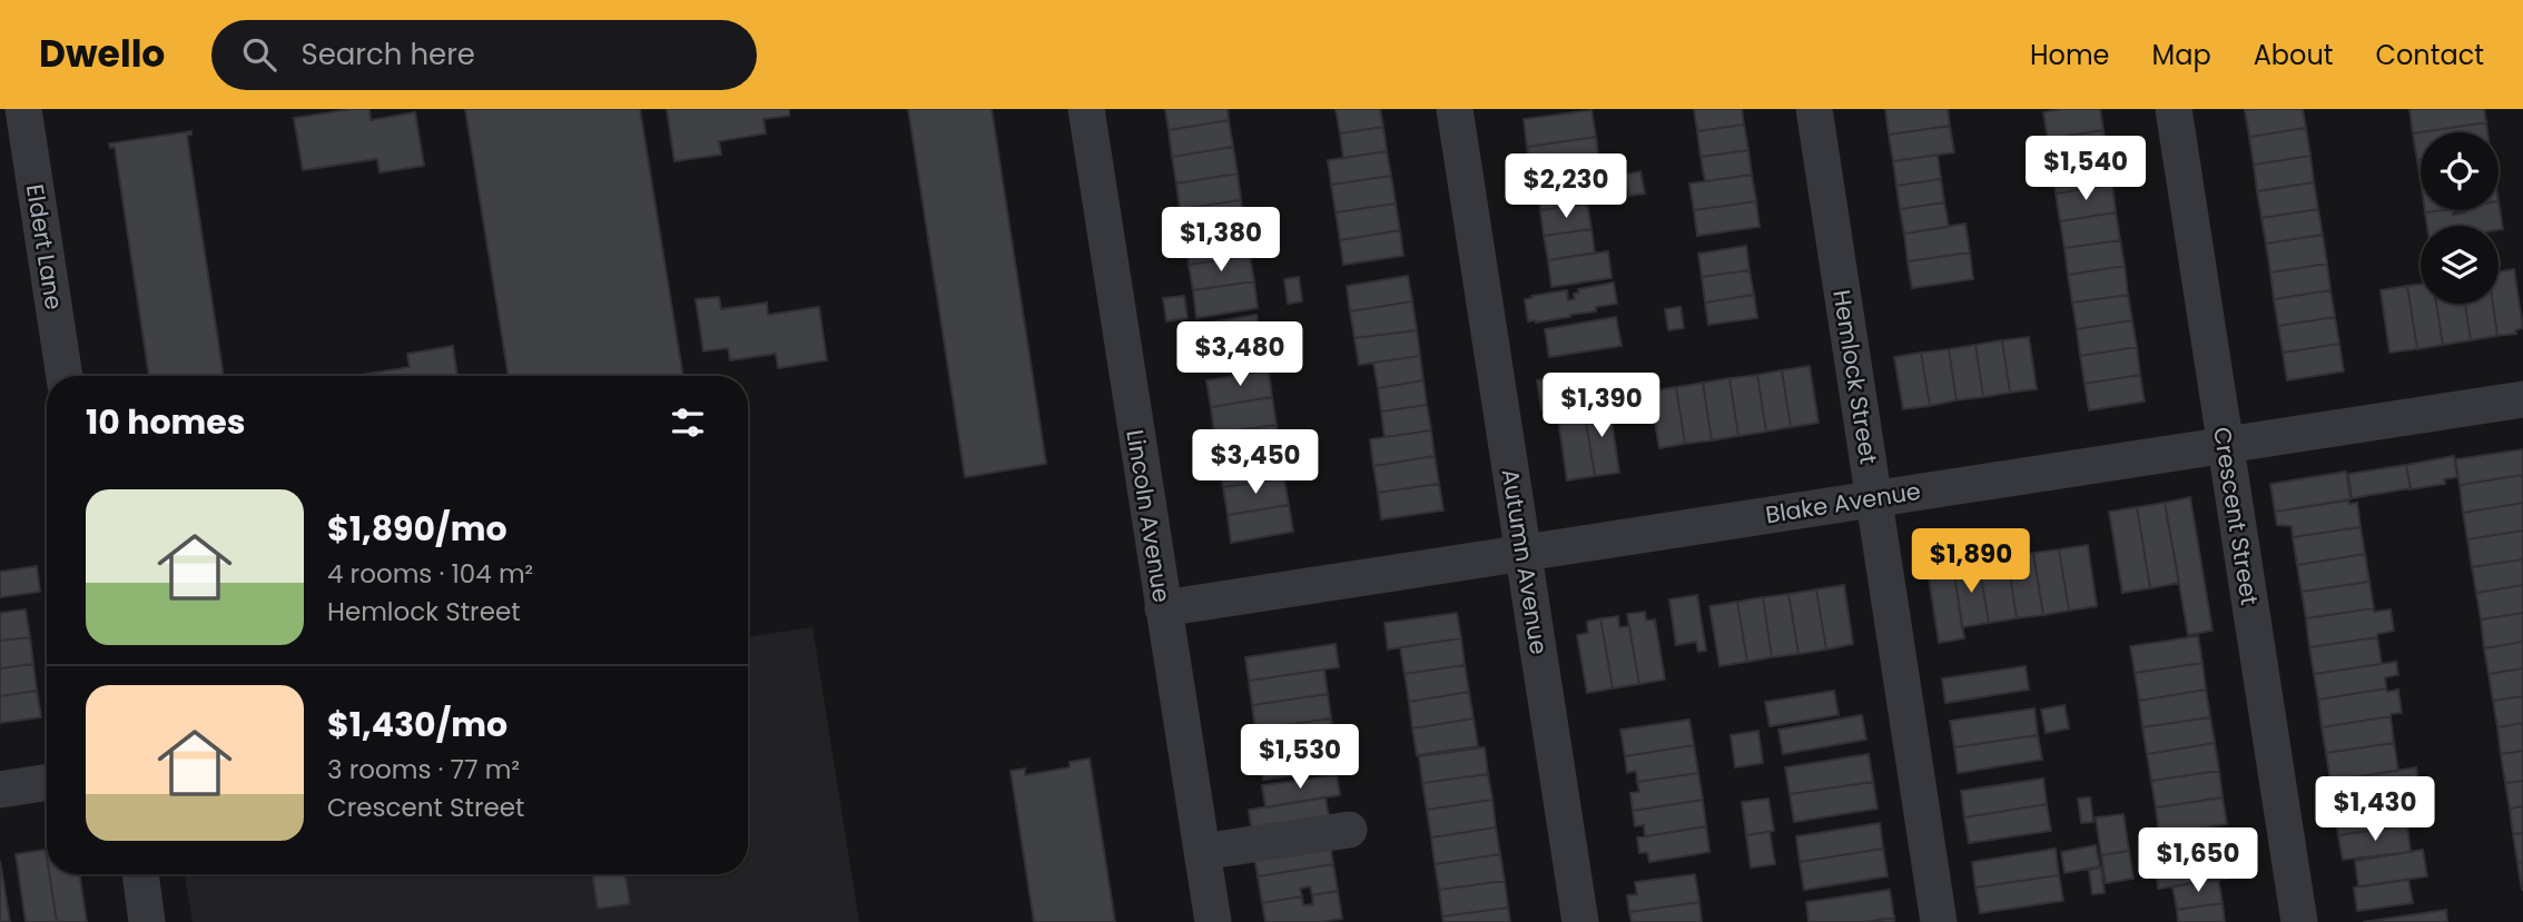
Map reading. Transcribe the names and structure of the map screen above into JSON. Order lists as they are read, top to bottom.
{
  "streets": {
    "street": [
      "Eldert Lane",
      "Hemlock Street",
      "Blake Avenue",
      "Lincoln Avenue",
      "Crescent Street",
      "Autumn Avenue"
    ]
  },
  "crossings": [
    ["Hemlock Street", "Blake Avenue"],
    ["Blake Avenue", "Lincoln Avenue"],
    ["Blake Avenue", "Crescent Street"],
    ["Blake Avenue", "Autumn Avenue"]
  ],
  "page": {
    "header": "Dwello",
    "search": "Search here",
    "nav": [
      "Home",
      "Map",
      "About",
      "Contact"
    ],
    "price": [
      "$1,540",
      "$2,230",
      "$1,380",
      "$3,480",
      "$1,390",
      "$3,450",
      "$1,890",
      "$1,530",
      "$1,430",
      "$1,650"
    ],
    "heading": "10 homes",
    "list": [
      {
        "name": "$1,890/mo",
        "note": "4 rooms · 104 m² · Hemlock Street"
      },
      {
        "name": "$1,430/mo",
        "note": "3 rooms · 77 m² · Crescent Street"
      }
    ]
  }
}
